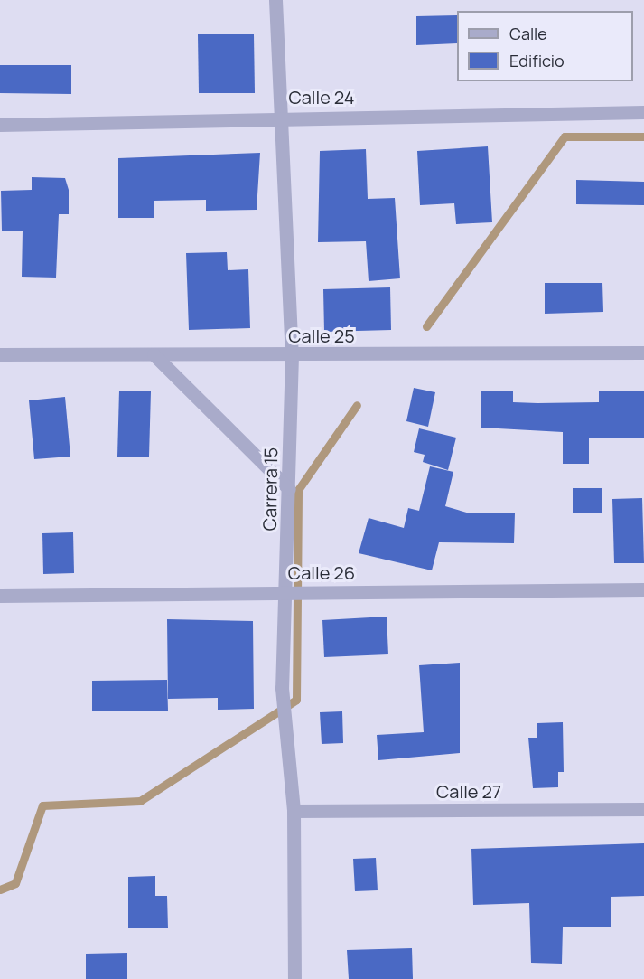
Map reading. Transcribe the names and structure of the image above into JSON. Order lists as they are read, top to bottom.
{
  "streets": {
    "street": [
      "Calle 24",
      "Calle 25",
      "Carrera 15",
      "Calle 26",
      "Calle 27"
    ]
  },
  "crossings": [
    ["Calle 24", "Carrera 15"],
    ["Calle 25", "Carrera 15"],
    ["Carrera 15", "Calle 26"],
    ["Carrera 15", "Calle 27"]
  ],
  "legend": ["Calle", "Edificio"]
}
